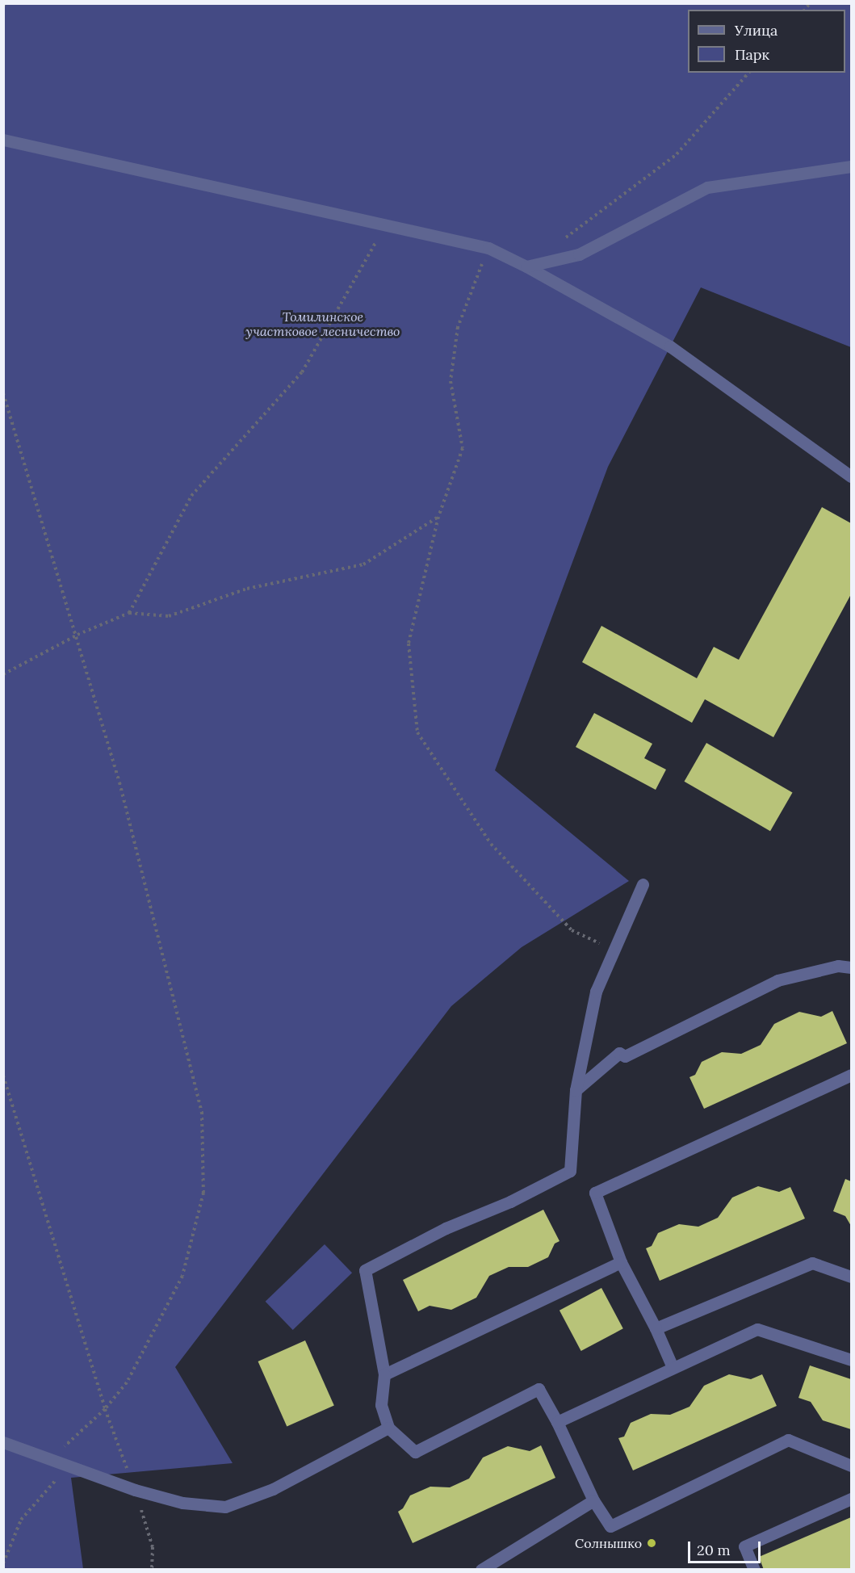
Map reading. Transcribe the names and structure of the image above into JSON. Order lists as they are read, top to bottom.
{
  "parks": ["Томилинское участковое лесничество"],
  "places": ["Солнышко"],
  "legend": ["Улица", "Парк"],
  "scale_bar": "20 m"
}
